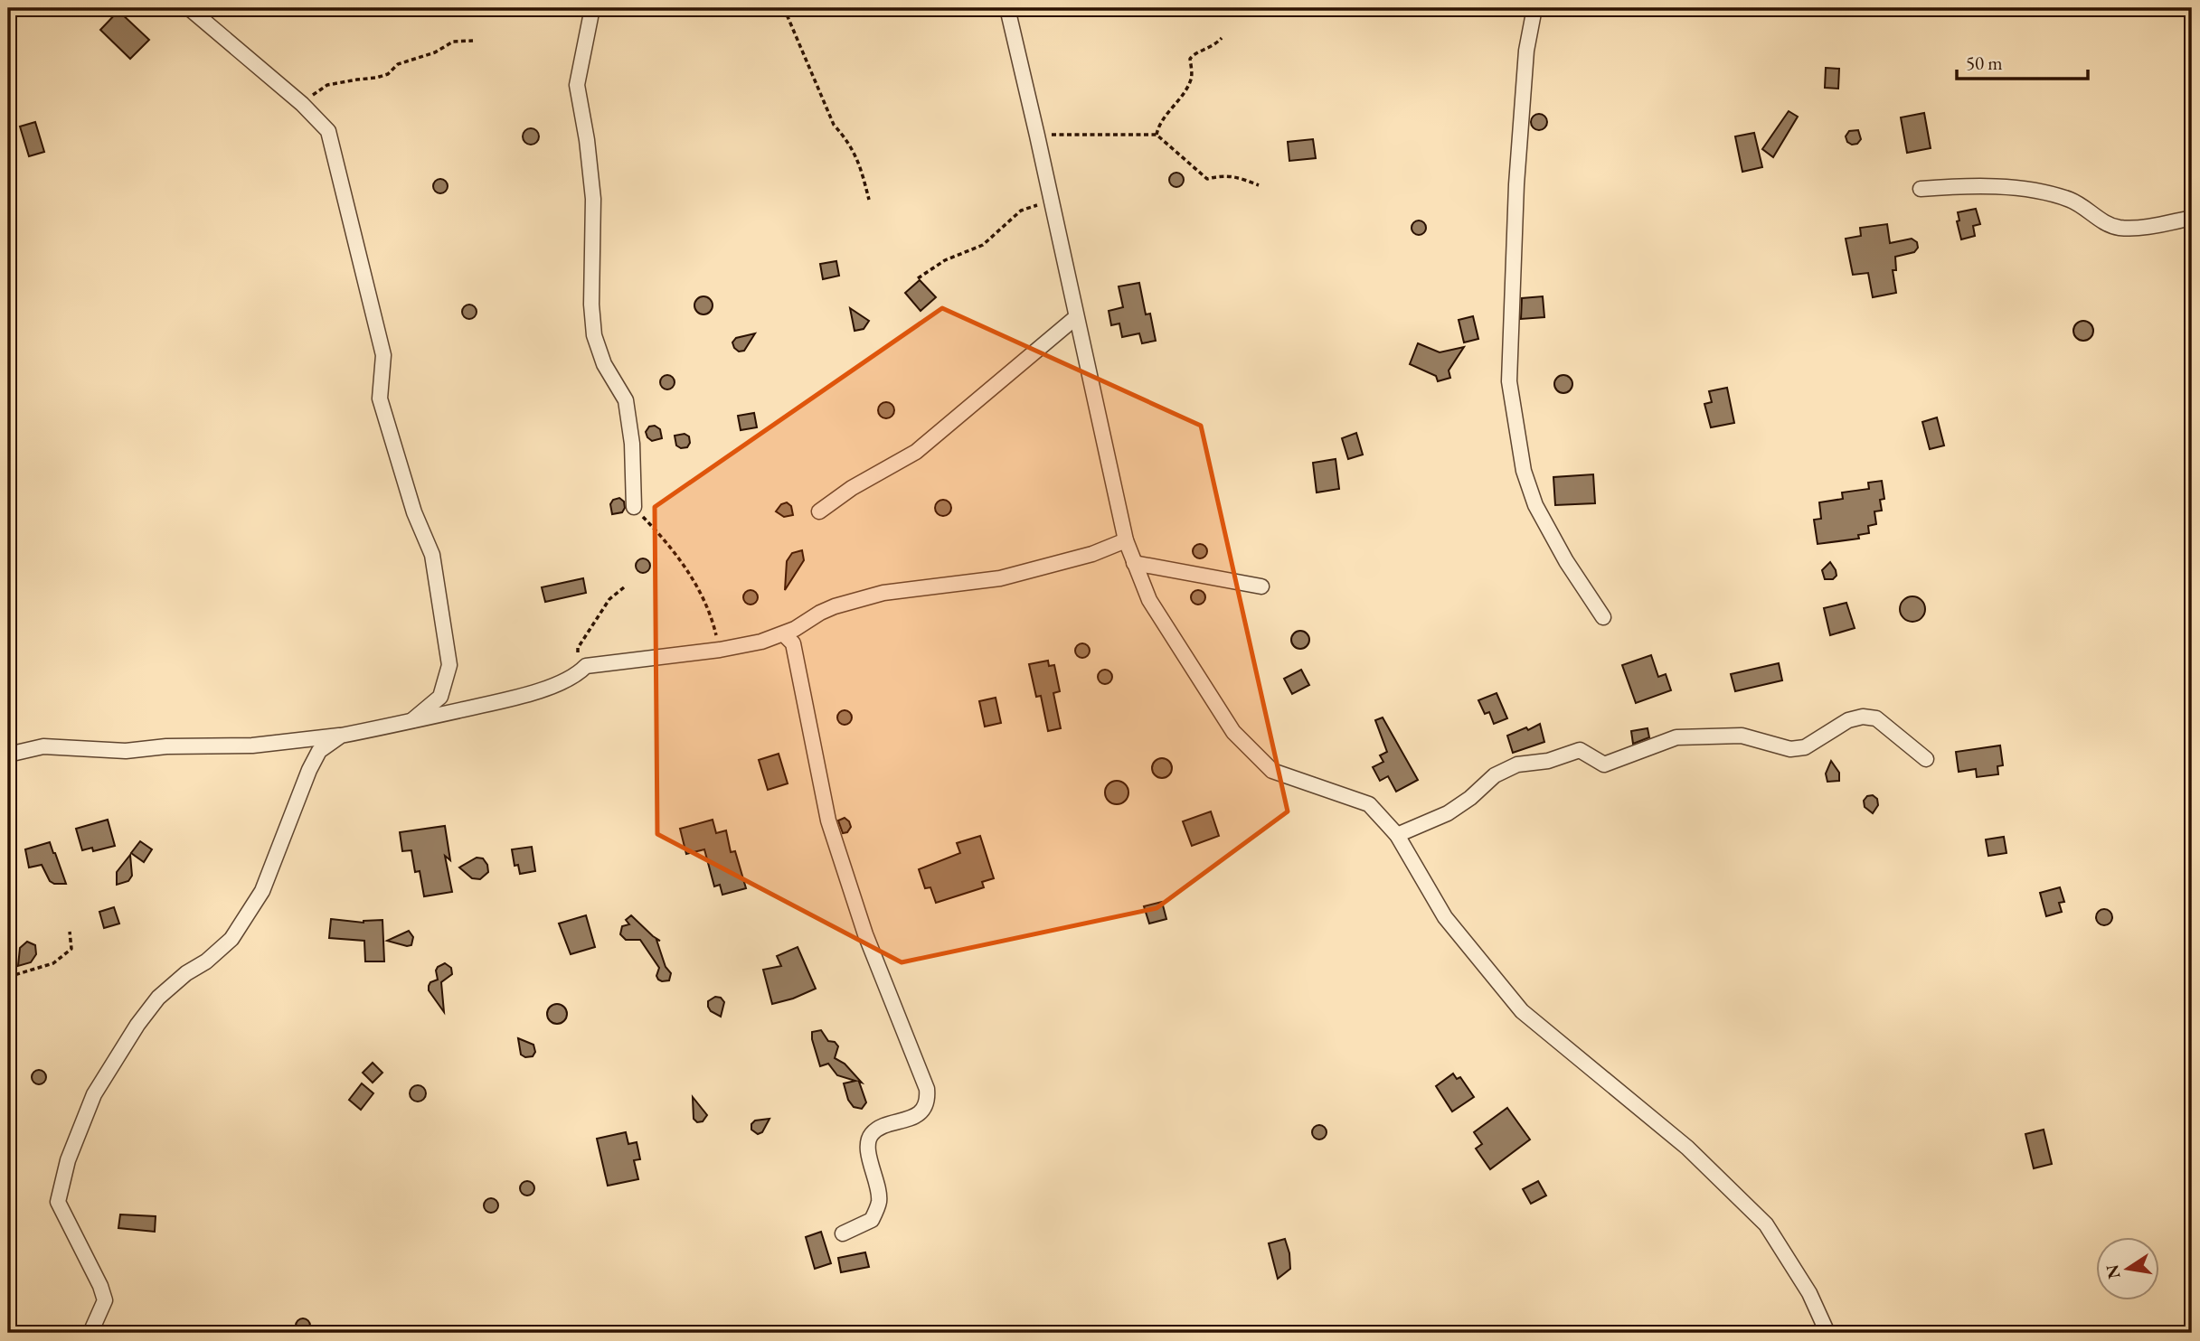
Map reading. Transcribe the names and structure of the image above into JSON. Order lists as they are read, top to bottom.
{
  "scale_bar": "50 m",
  "north": "left"
}
